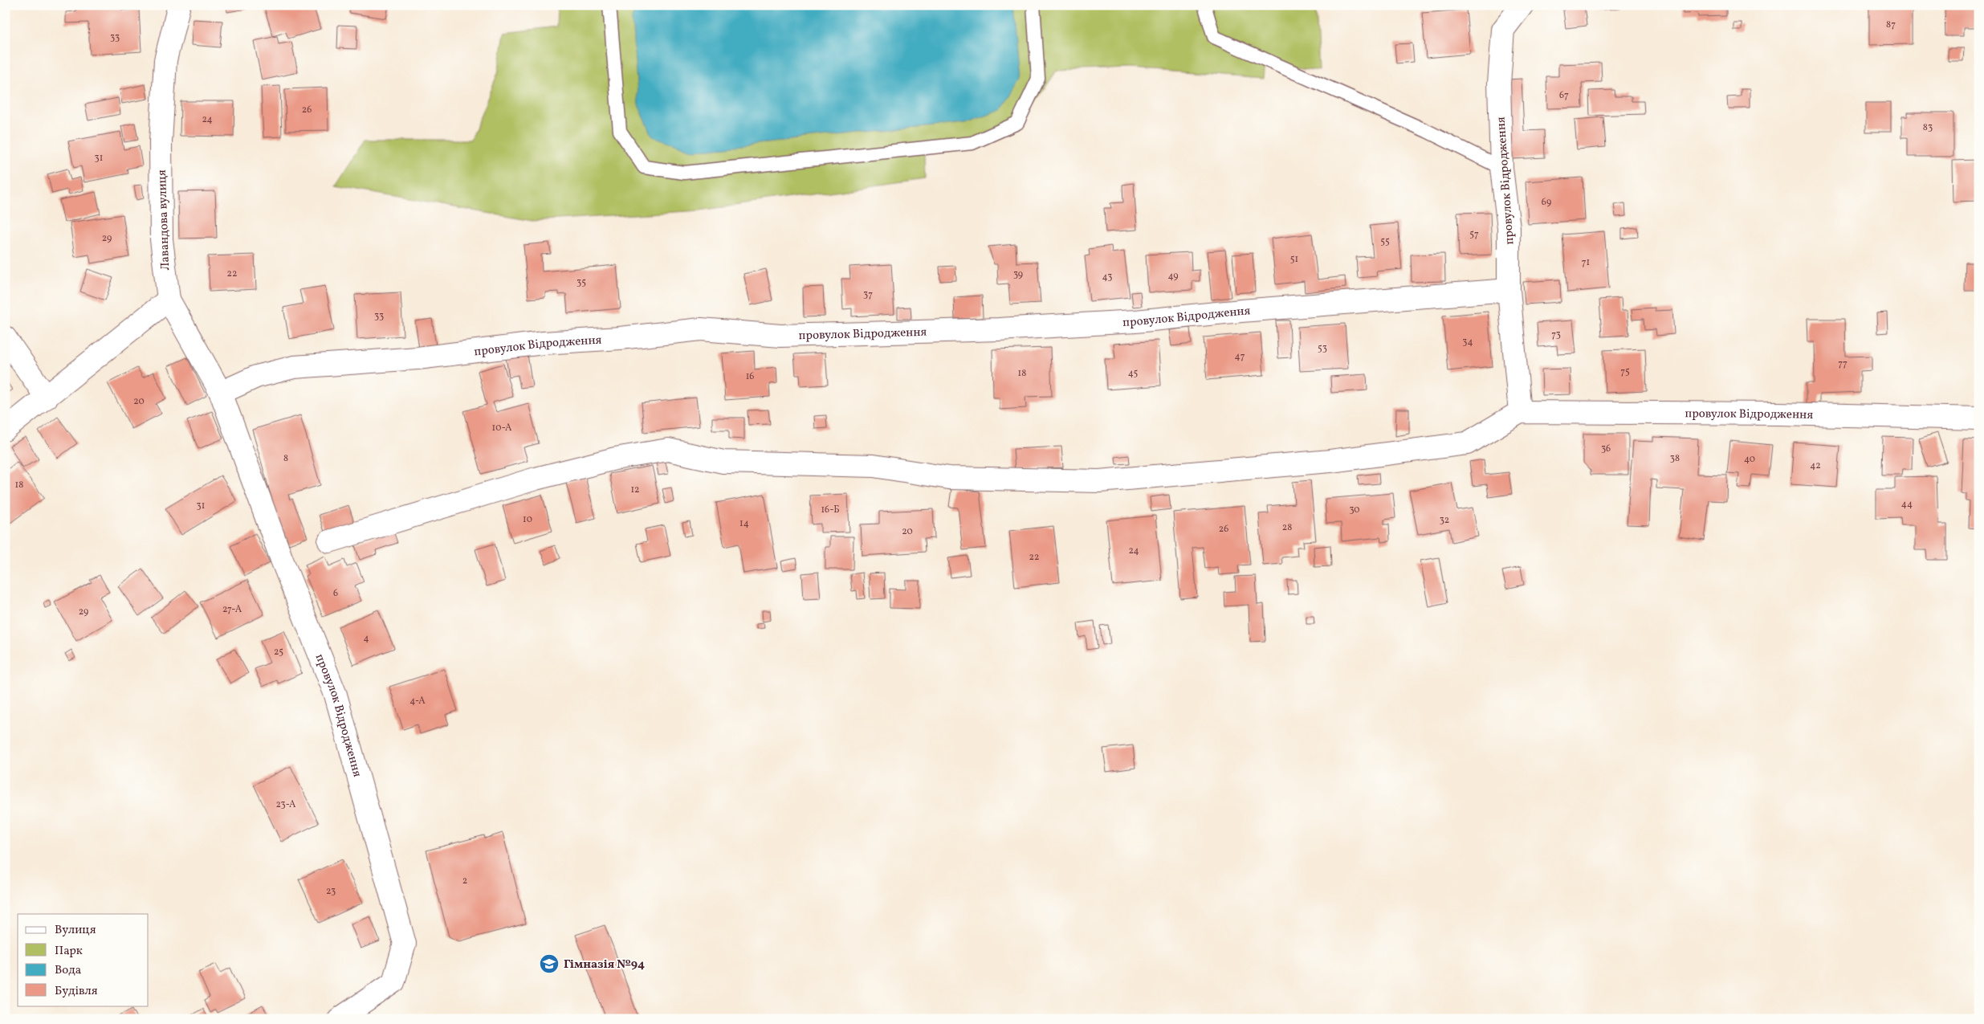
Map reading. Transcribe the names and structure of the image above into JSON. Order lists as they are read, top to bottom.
{
  "streets": {
    "street": ["провулок Відродження", "Лавандова вулиця"]
  },
  "crossings": [
    ["провулок Відродження", "Лавандова вулиця"]
  ],
  "places": {
    "school or university": ["Гімназія №94"]
  },
  "house_numbers": [
    "87",
    "33",
    "67",
    "26",
    "24",
    "83",
    "31",
    "69",
    "57",
    "29",
    "55",
    "51",
    "71",
    "22",
    "39",
    "49",
    "43",
    "35",
    "37",
    "33",
    "73",
    "34",
    "53",
    "47",
    "77",
    "75",
    "18",
    "45",
    "16",
    "20",
    "10-А",
    "36",
    "8",
    "38",
    "40",
    "42",
    "18",
    "12",
    "44",
    "31",
    "16-Б",
    "30",
    "10",
    "32",
    "14",
    "28",
    "26",
    "20",
    "24",
    "22",
    "6",
    "27-А",
    "29",
    "4",
    "25",
    "4-А",
    "23-А",
    "2",
    "23"
  ],
  "legend": [
    "Вулиця",
    "Парк",
    "Вода",
    "Будівля"
  ]
}
